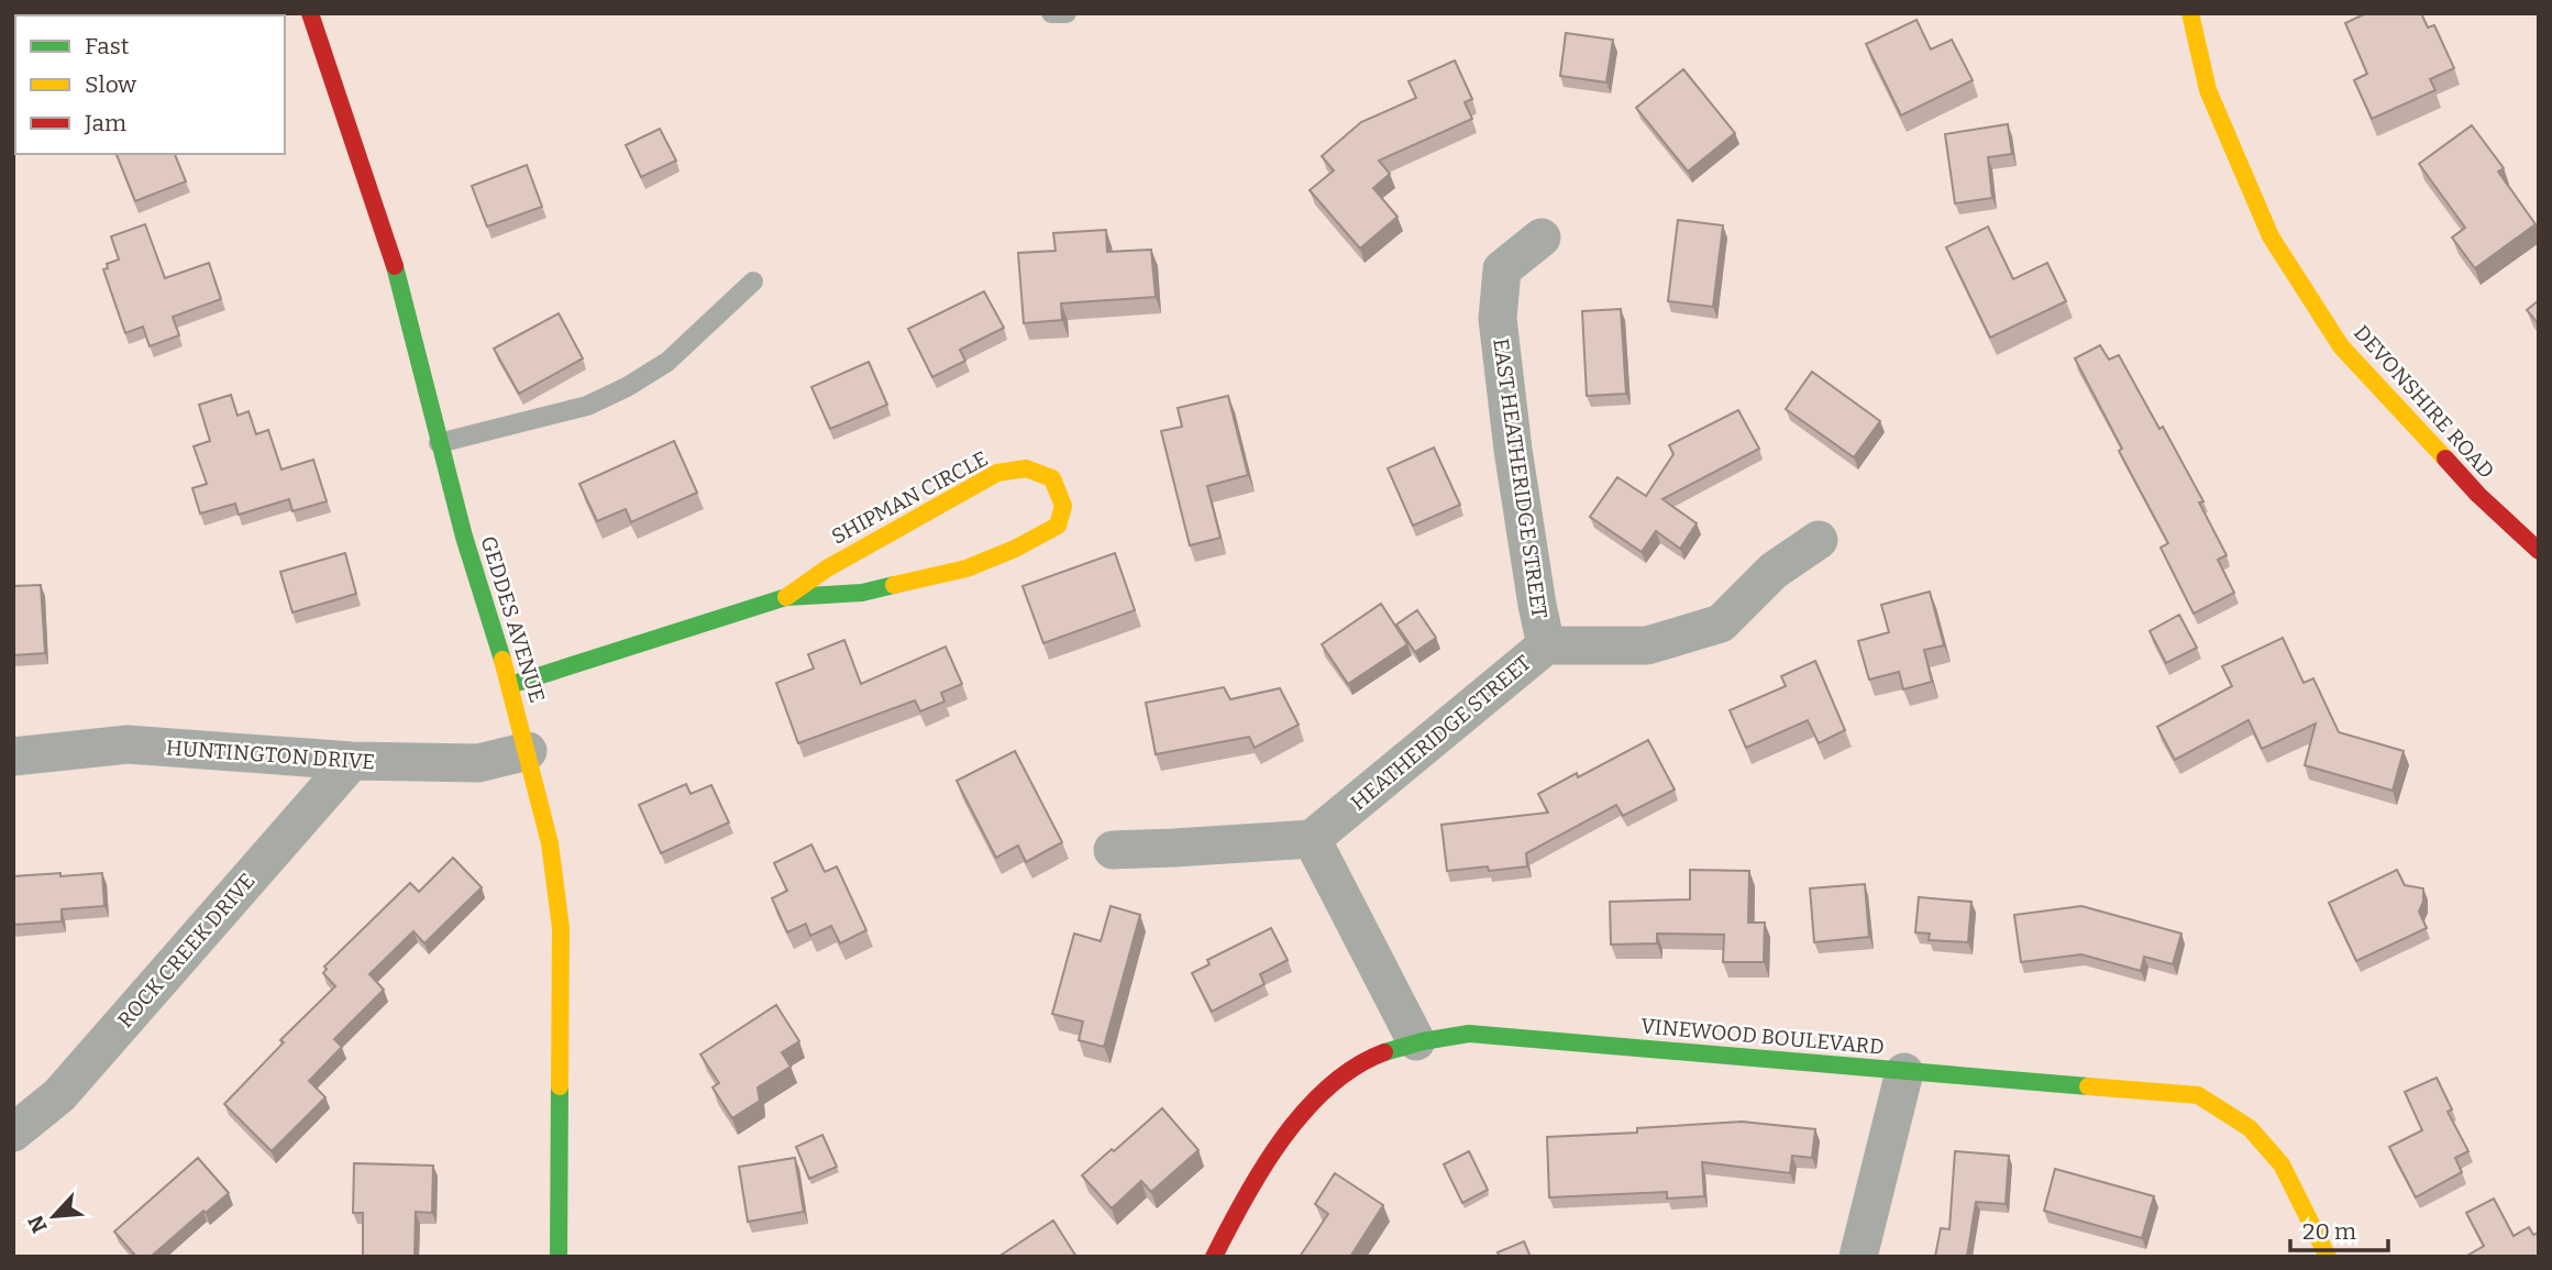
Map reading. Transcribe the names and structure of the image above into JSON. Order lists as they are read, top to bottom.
{
  "streets": {
    "street": [
      "DEVONSHIRE ROAD",
      "EAST HEATHERIDGE STREET",
      "SHIPMAN CIRCLE",
      "GEDDES AVENUE",
      "HEATHERIDGE STREET",
      "HUNTINGTON DRIVE",
      "ROCK CREEK DRIVE",
      "VINEWOOD BOULEVARD"
    ]
  },
  "crossings": [
    ["EAST HEATHERIDGE STREET", "HEATHERIDGE STREET"],
    ["SHIPMAN CIRCLE", "GEDDES AVENUE"],
    ["GEDDES AVENUE", "HUNTINGTON DRIVE"],
    ["HUNTINGTON DRIVE", "ROCK CREEK DRIVE"]
  ],
  "legend": ["Fast", "Slow", "Jam"],
  "scale_bar": "20 m",
  "north": "bottom left"
}
